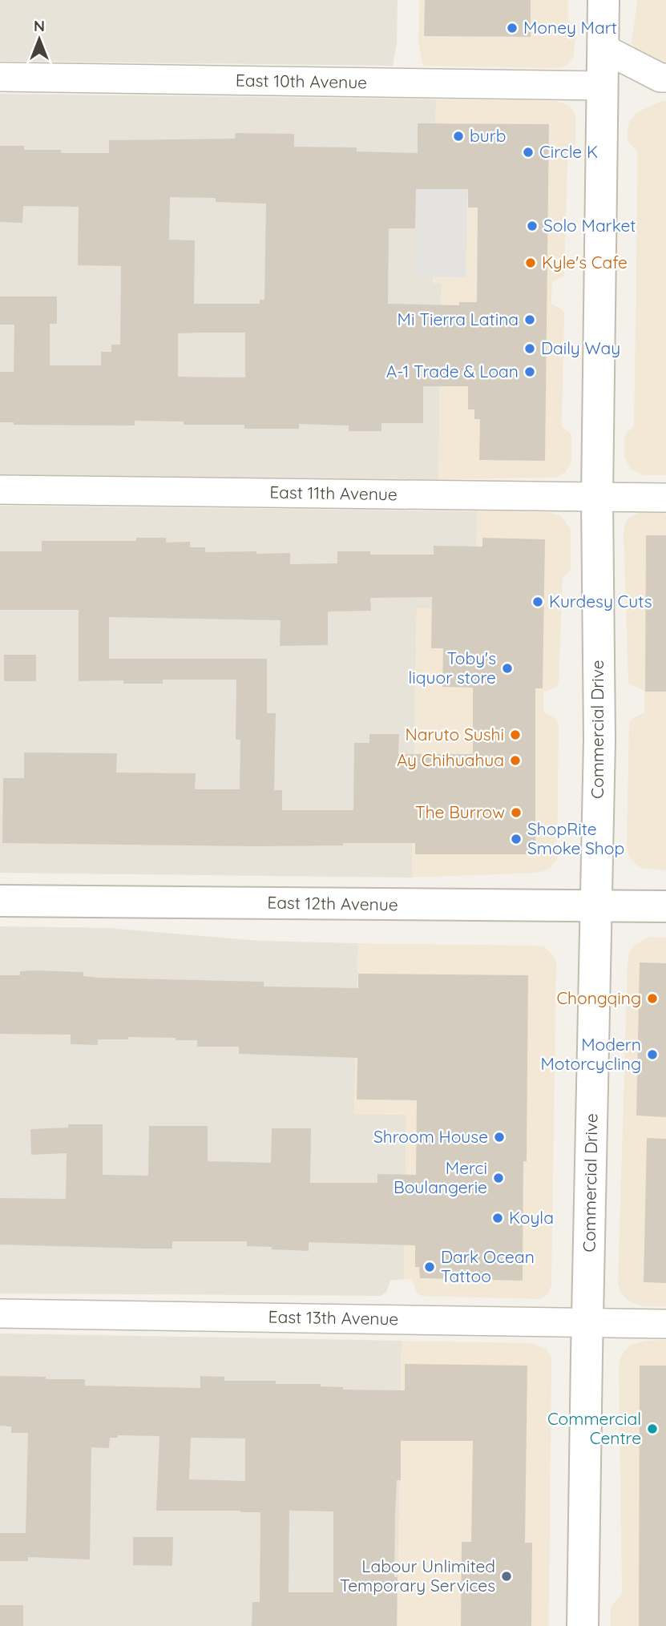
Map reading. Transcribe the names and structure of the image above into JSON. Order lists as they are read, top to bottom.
{
  "streets": {
    "street": [
      "East 10th Avenue",
      "East 11th Avenue",
      "Commercial Drive",
      "East 12th Avenue",
      "East 13th Avenue"
    ]
  },
  "crossings": [
    ["East 10th Avenue", "Commercial Drive"],
    ["East 11th Avenue", "Commercial Drive"],
    ["Commercial Drive", "East 12th Avenue"],
    ["Commercial Drive", "East 13th Avenue"]
  ],
  "places": [
    "Money Mart",
    "burb",
    "Circle K",
    "Solo Market",
    "Kyle's Cafe",
    "Mi Tierra Latina",
    "Daily Way",
    "A-1 Trade & Loan",
    "Kurdesy Cuts",
    "Toby's liquor store",
    "Naruto Sushi",
    "Ay Chihuahua",
    "The Burrow",
    "ShopRite Smoke Shop",
    "Chongqing",
    "Modern Motorcycling",
    "Shroom House",
    "Merci Boulangerie",
    "Koyla",
    "Dark Ocean Tattoo",
    "Commercial Centre",
    "Labour Unlimited Temporary Services"
  ],
  "north": "top"
}
